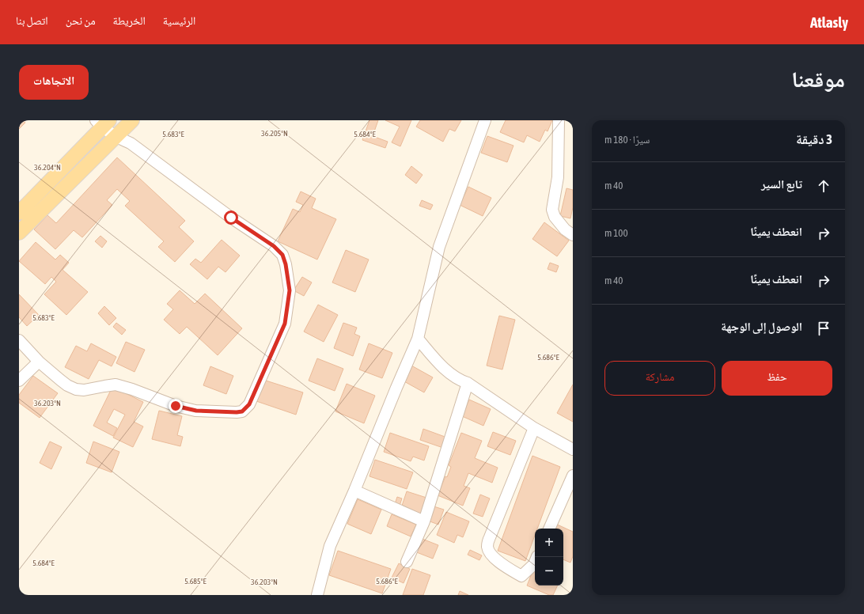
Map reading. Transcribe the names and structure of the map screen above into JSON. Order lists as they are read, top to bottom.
{
  "page": {
    "header": "Atlasly",
    "nav": [
      "الرئيسية",
      "الخريطة",
      "من نحن",
      "اتصل بنا"
    ],
    "title": "موقعنا",
    "buttons": [
      "الاتجاهات",
      ["حفظ", "مشاركة"]
    ],
    "heading": ["3 دقيقة", "سيرًا · 180 m"],
    "list": [
      ["تابع السير", "40 m"],
      ["انعطف يمينًا", "100 m"],
      ["انعطف يمينًا", "40 m"],
      "الوصول إلى الوجهة"
    ],
    "map_buttons": ["+", "−"]
  },
  "coordinates": [
    "36.205°N",
    "5.683°E",
    "5.684°E",
    "36.204°N",
    "5.686°E",
    "36.203°N",
    "5.685°E"
  ]
}
